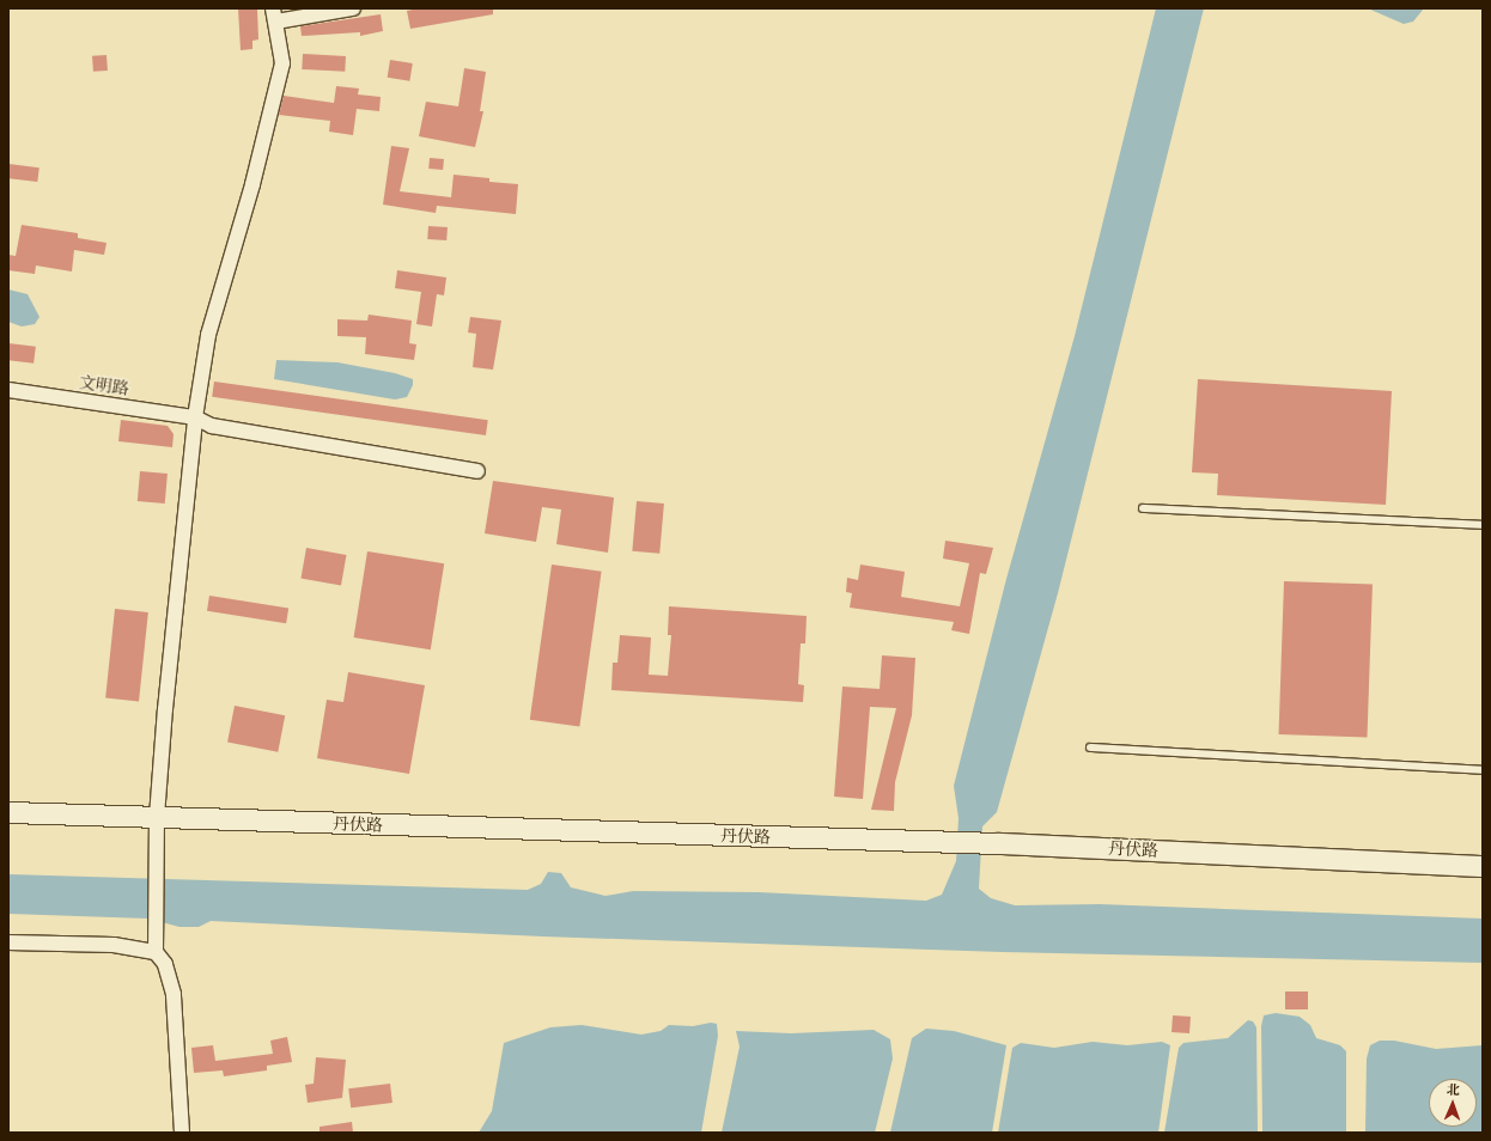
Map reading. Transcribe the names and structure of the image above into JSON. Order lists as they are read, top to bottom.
{
  "streets": {
    "main road": ["丹伏路"],
    "street": ["文明路"]
  },
  "north": "top"
}
